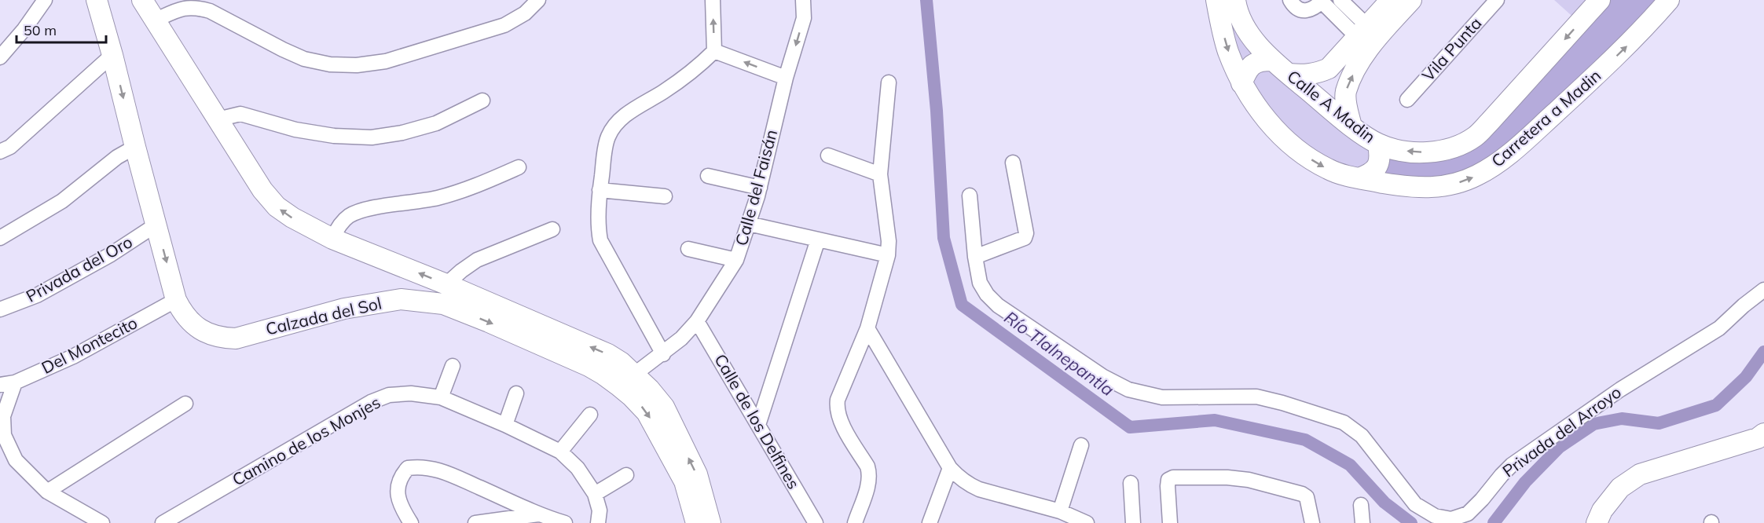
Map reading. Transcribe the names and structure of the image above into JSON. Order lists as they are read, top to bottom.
{
  "streets": {
    "street": [
      "Vila Punta",
      "Calle A Madin",
      "Carretera a Madin",
      "Calle del Faisán",
      "Privada del Oro",
      "Calzada del Sol",
      "Del Montecito",
      "Calle de los Delfines",
      "Privada del Arroyo",
      "Camino de los Monjes"
    ]
  },
  "crossings": [
    ["Calle del Faisán", "Calzada del Sol"],
    ["Calle del Faisán", "Calle de los Delfines"],
    ["Privada del Oro", "Calzada del Sol"],
    ["Calzada del Sol", "Del Montecito"]
  ],
  "one_way": ["Calle A Madin"],
  "water": ["Río Tlalnepantla"],
  "scale_bar": "50 m"
}
